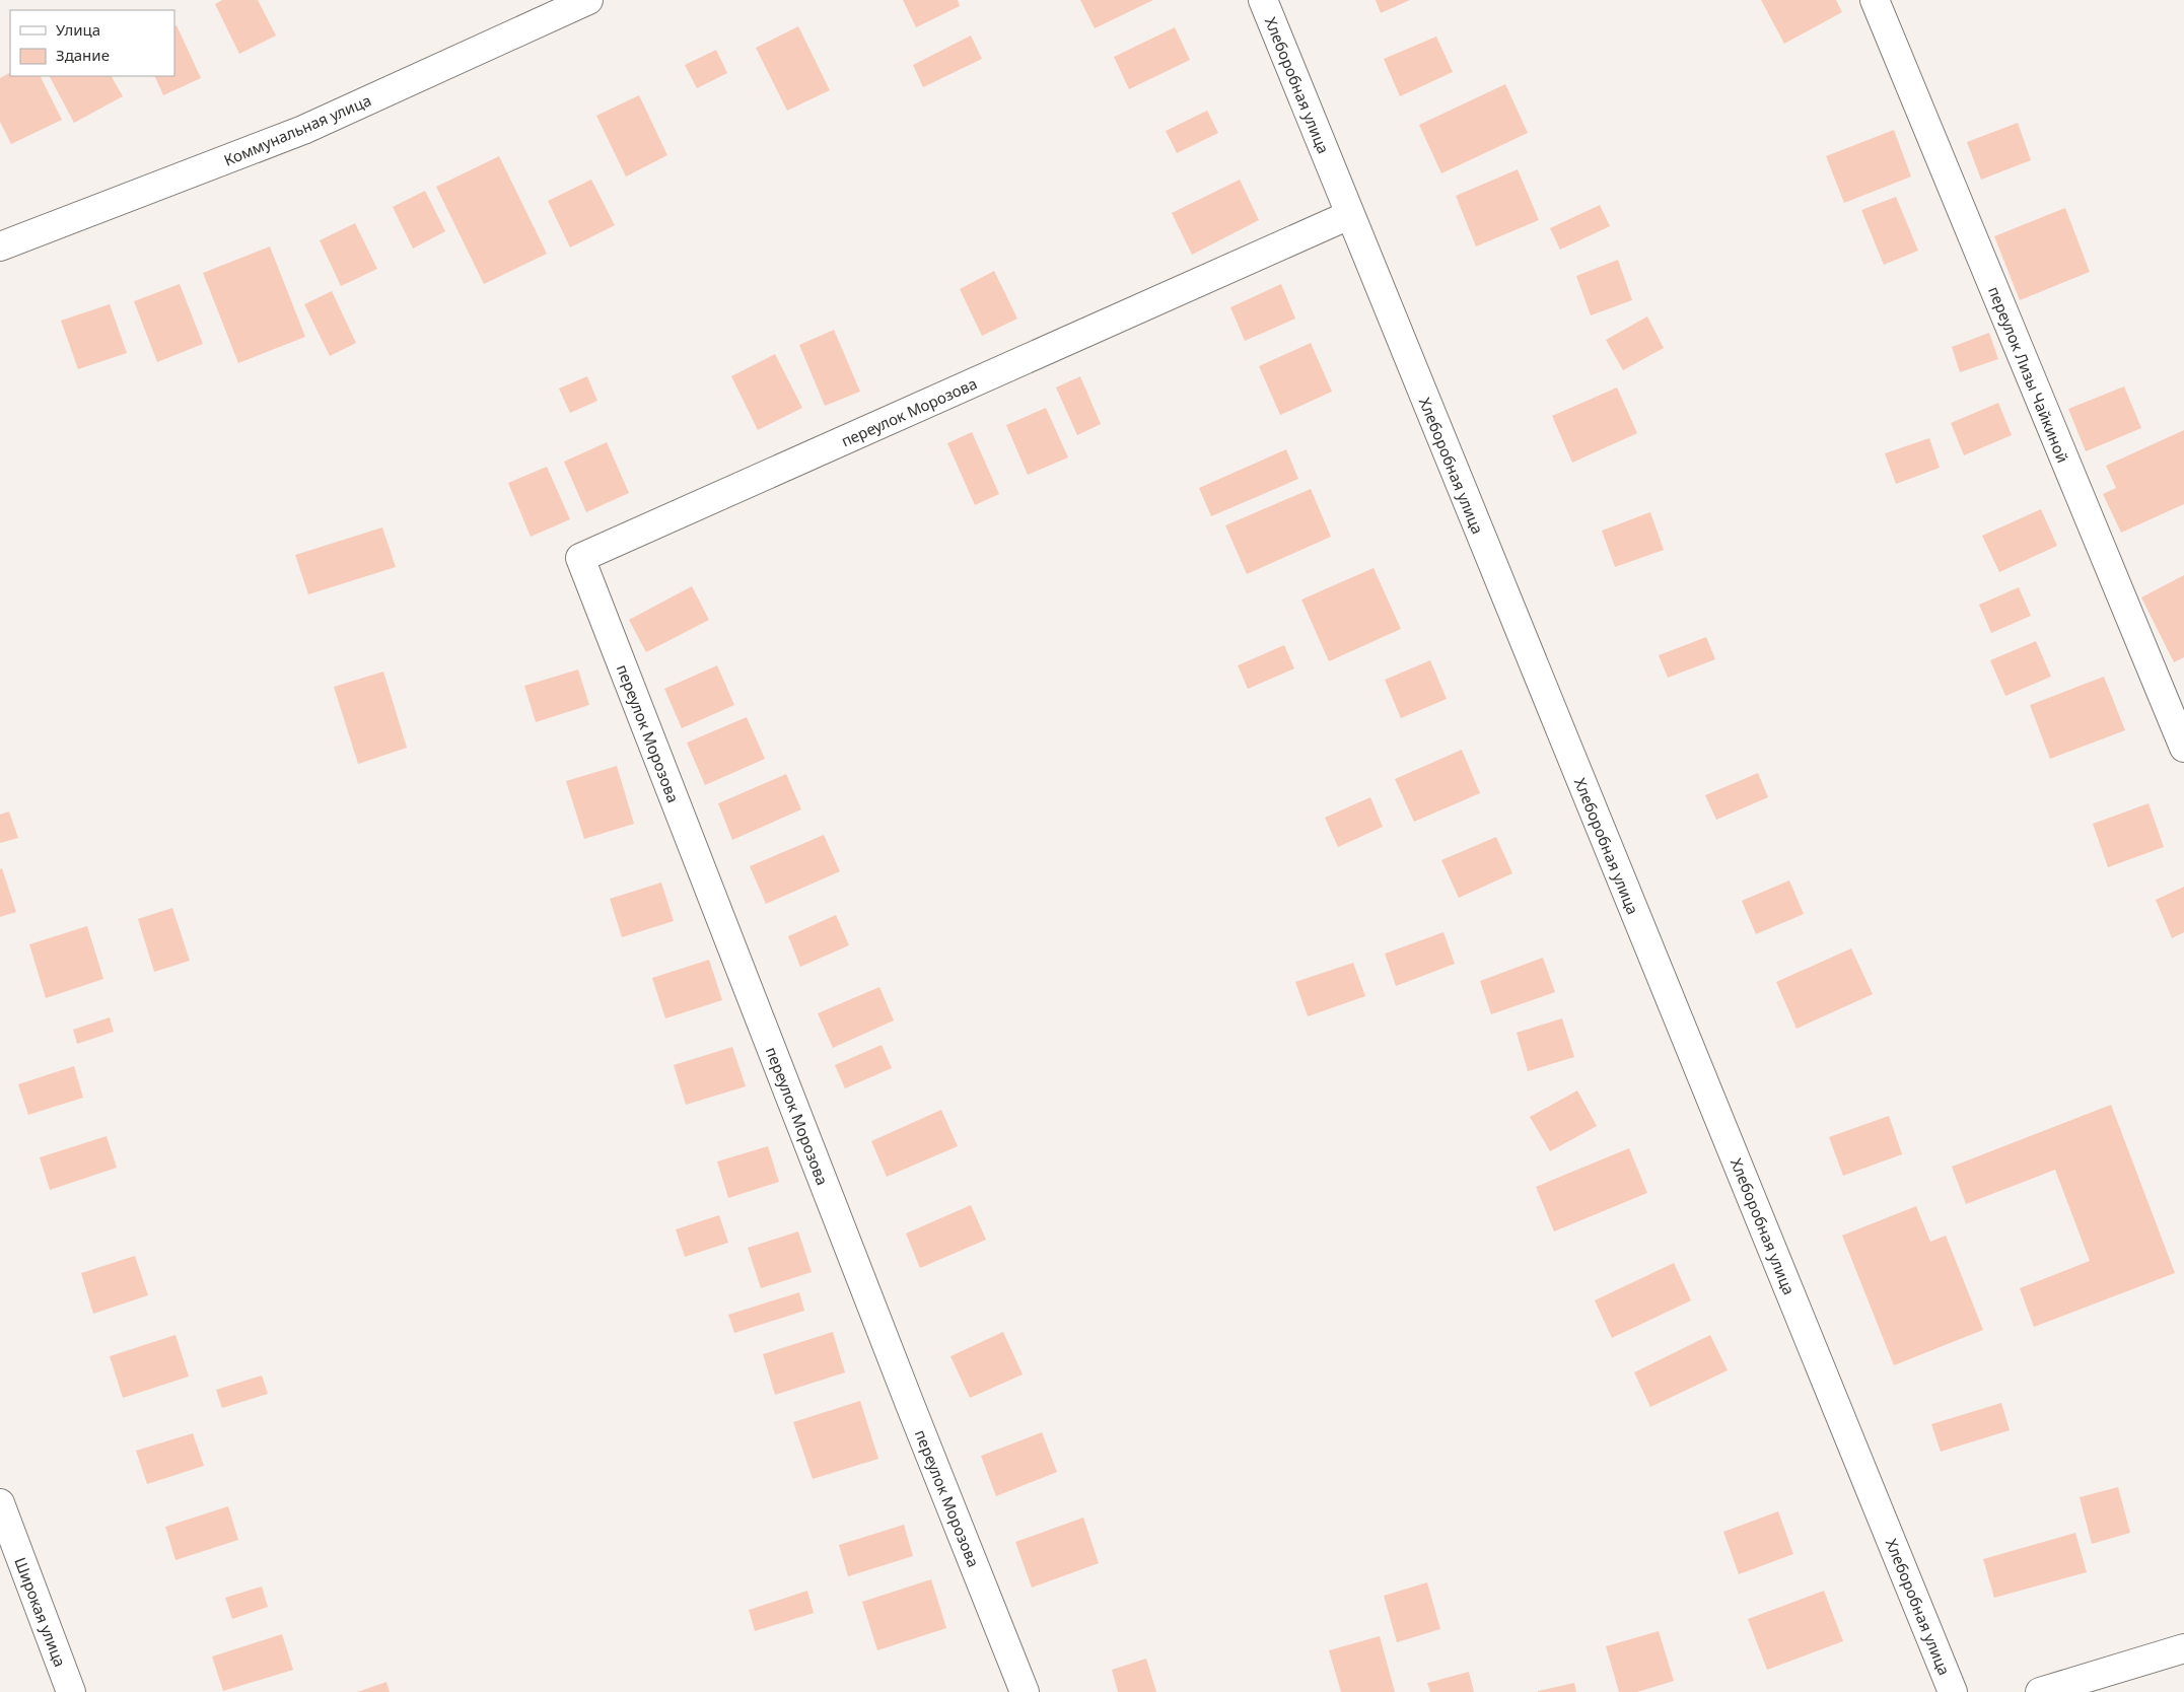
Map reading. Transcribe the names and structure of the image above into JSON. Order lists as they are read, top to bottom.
{
  "streets": {
    "street": [
      "Хлеборобная улица",
      "Коммунальная улица",
      "переулок Лизы Чайкиной",
      "переулок Морозова",
      "Широкая улица"
    ]
  },
  "crossings": [
    ["Хлеборобная улица", "переулок Морозова"]
  ],
  "legend": ["Улица", "Здание"]
}
